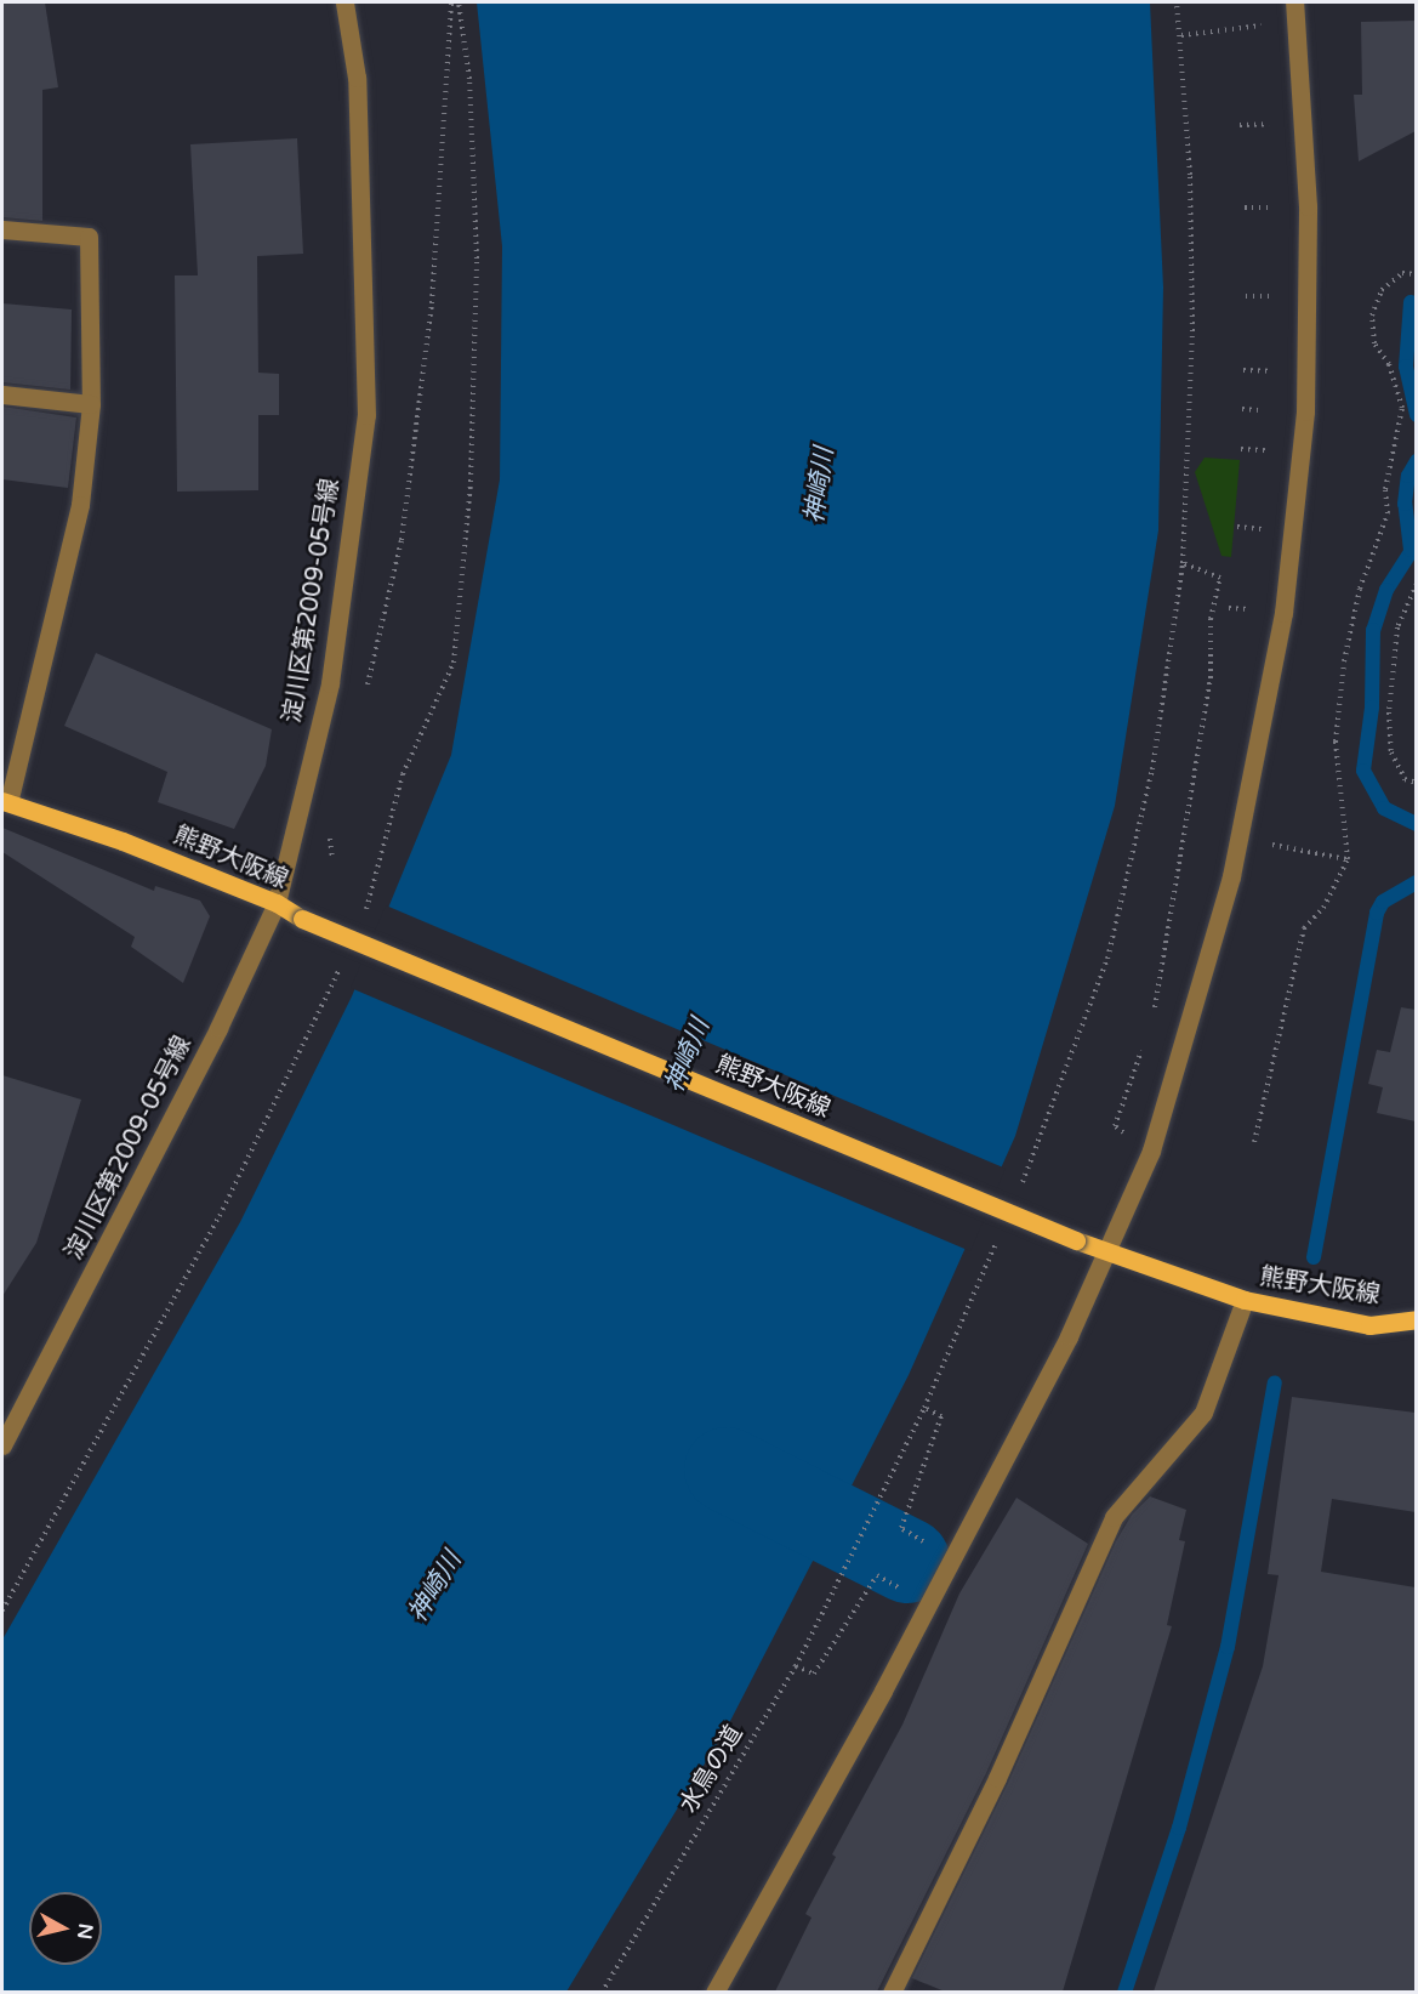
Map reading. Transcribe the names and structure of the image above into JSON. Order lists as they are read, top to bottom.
{
  "streets": {
    "main road": ["熊野大阪線"],
    "street": ["淀川区第2009-05号線"],
    "path": ["水鳥の道"]
  },
  "crossings": [
    ["淀川区第2009-05号線", "熊野大阪線"]
  ],
  "water": ["神崎川"],
  "north": "right"
}
